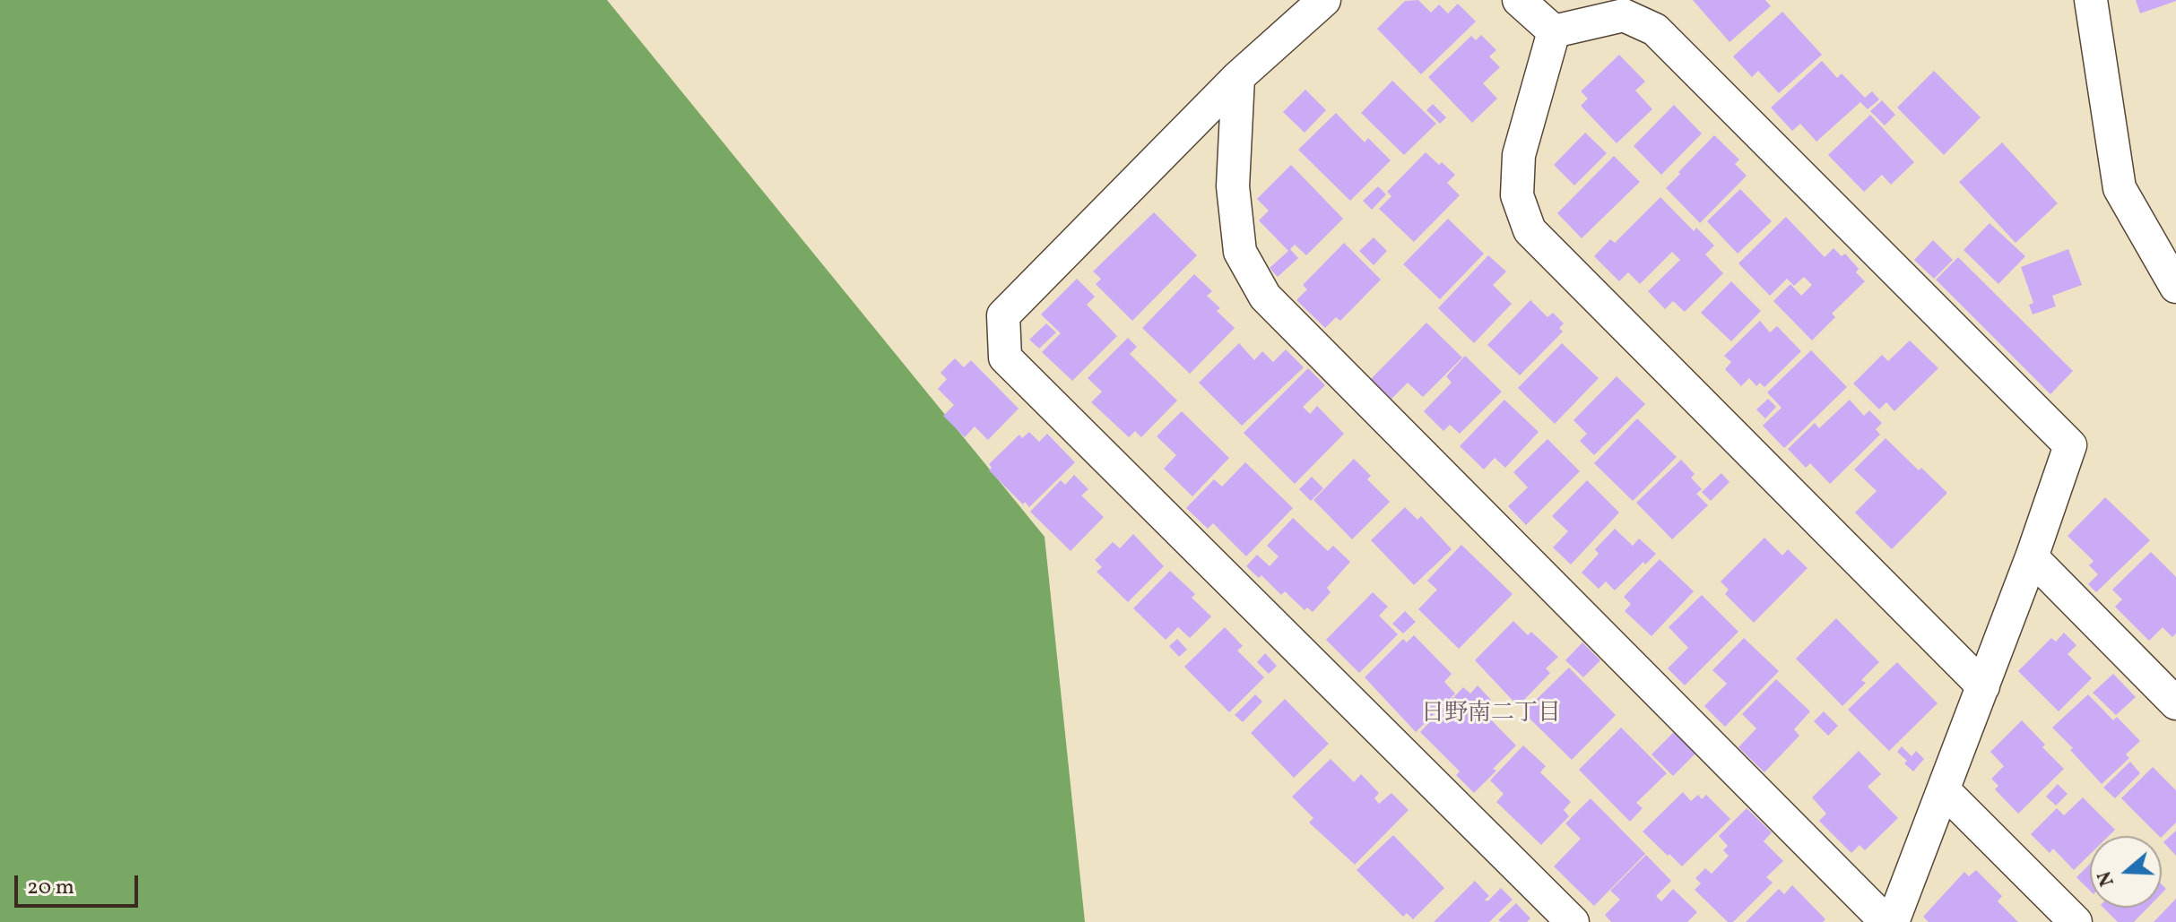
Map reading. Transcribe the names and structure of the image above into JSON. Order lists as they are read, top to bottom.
{
  "districts": ["日野南二丁目"],
  "scale_bar": "20 m",
  "north": "left"
}
